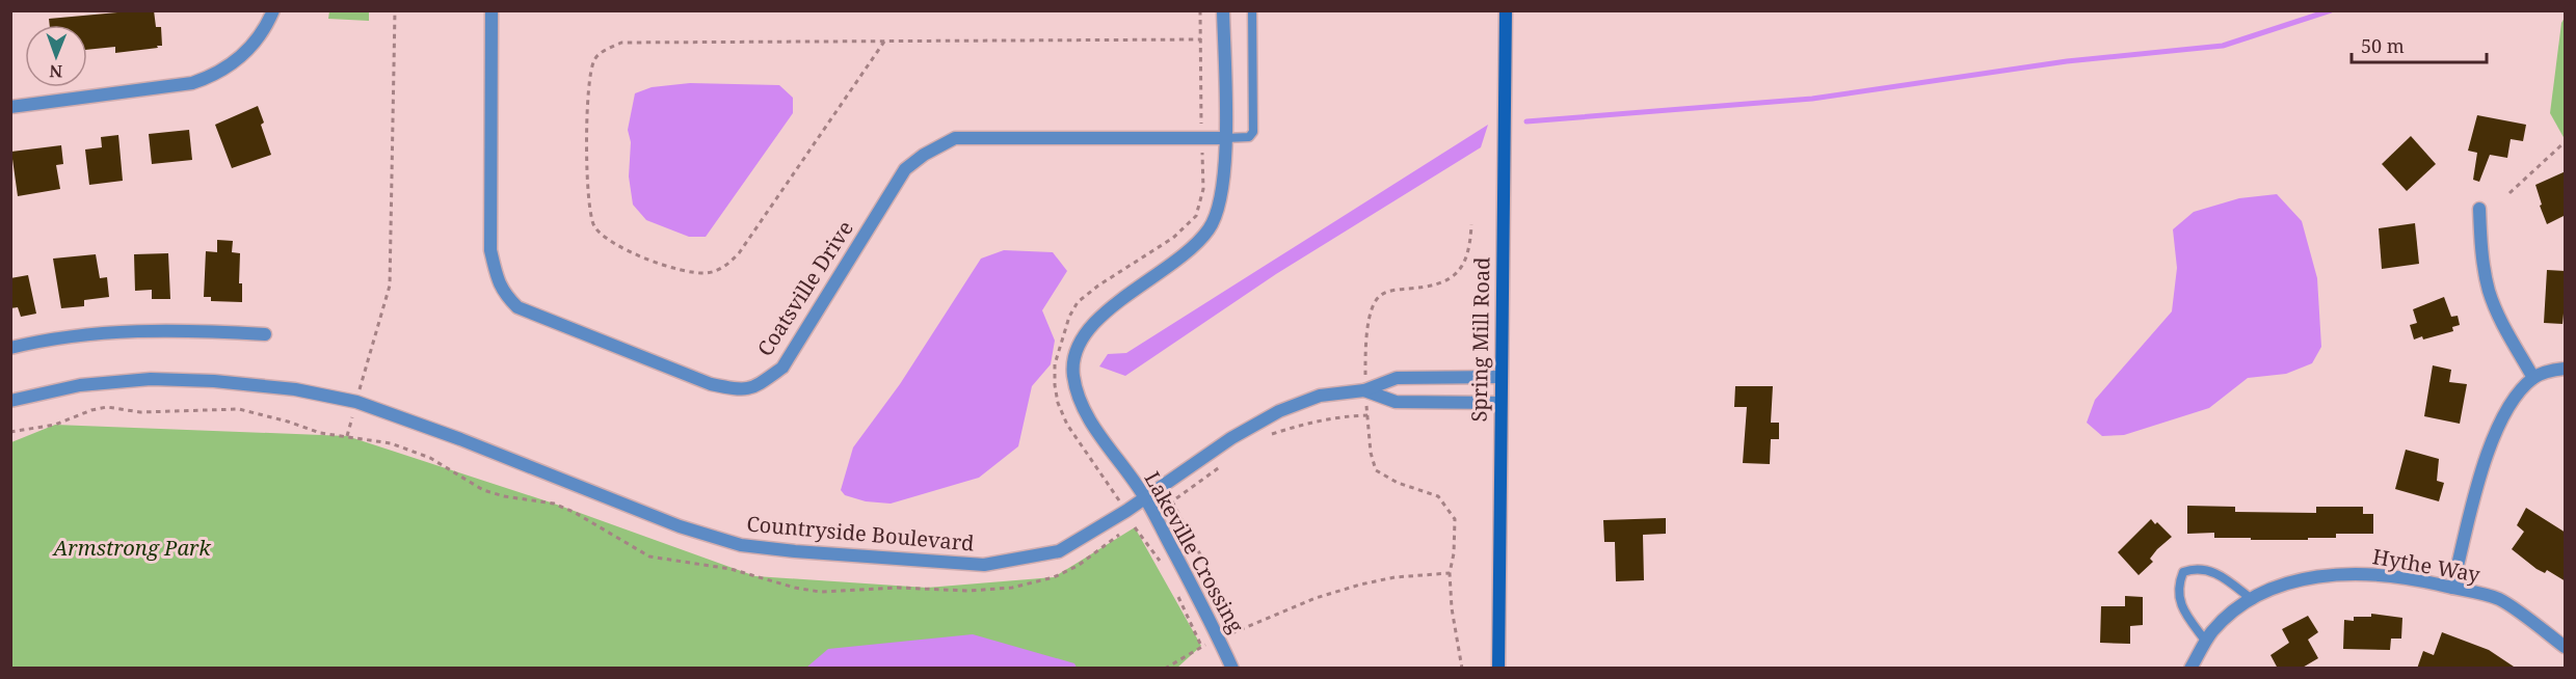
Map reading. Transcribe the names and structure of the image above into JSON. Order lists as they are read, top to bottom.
{
  "streets": {
    "street": [
      "Coatsville Drive",
      "Spring Mill Road",
      "Countryside Boulevard",
      "Lakeville Crossing",
      "Hythe Way"
    ]
  },
  "crossings": [
    ["Coatsville Drive", "Lakeville Crossing"],
    ["Spring Mill Road", "Countryside Boulevard"],
    ["Countryside Boulevard", "Lakeville Crossing"]
  ],
  "parks": ["Armstrong Park"],
  "scale_bar": "50 m",
  "north": "bottom"
}
